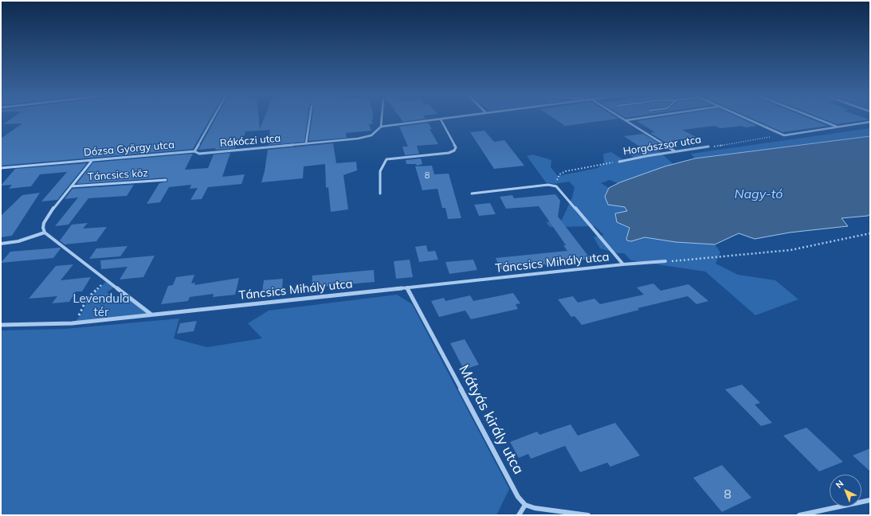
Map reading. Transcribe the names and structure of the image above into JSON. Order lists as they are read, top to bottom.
{
  "streets": {
    "street": [
      "Rákóczi utca",
      "Horgászsor utca",
      "Dózsa György utca",
      "Táncsics köz",
      "Táncsics Mihály utca",
      "Mátyás király utca"
    ]
  },
  "crossings": [
    ["Rákóczi utca", "Dózsa György utca"],
    ["Táncsics Mihály utca", "Mátyás király utca"]
  ],
  "water": ["Nagy-tó"],
  "parks": ["Levendula tér"],
  "house_numbers": ["8", "8"],
  "north": "top left"
}
